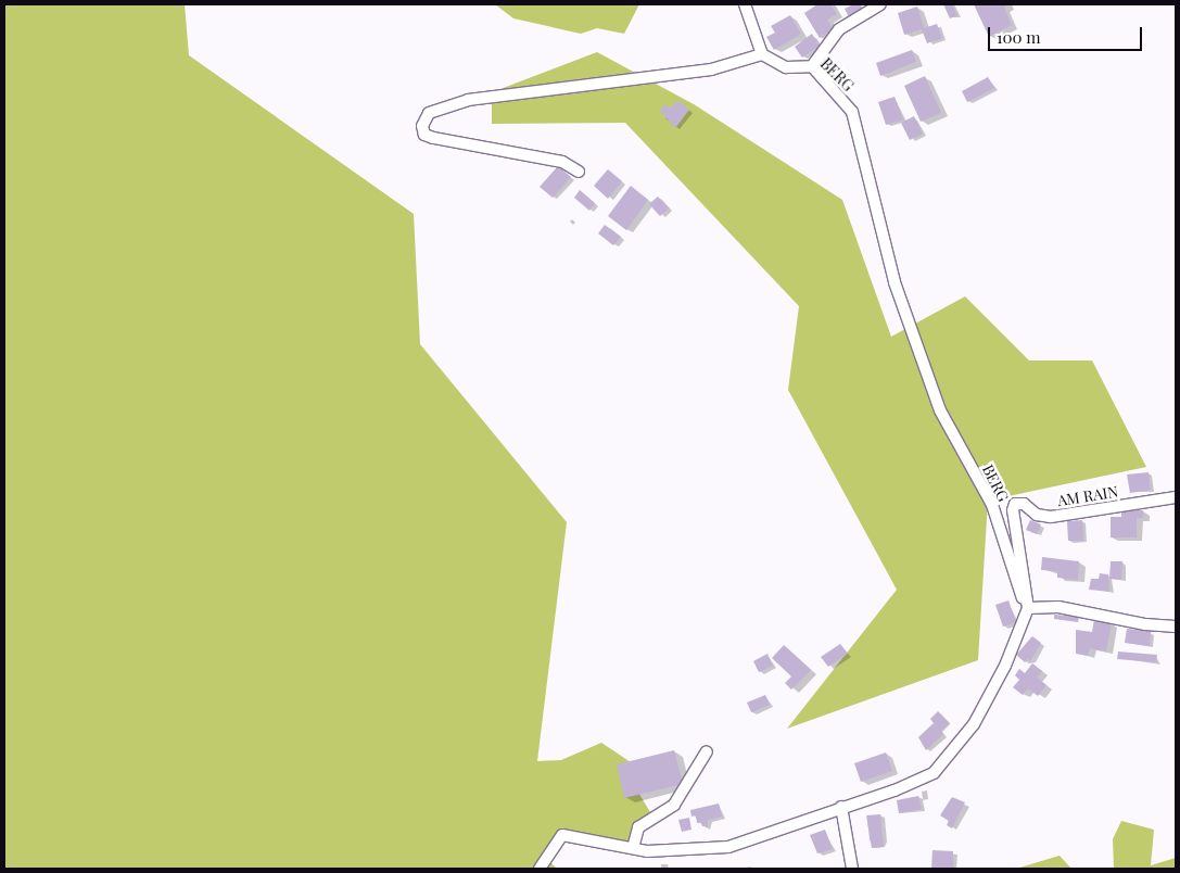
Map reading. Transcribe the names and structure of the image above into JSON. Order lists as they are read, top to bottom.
{
  "streets": {
    "street": ["BERG", "AM RAIN"]
  },
  "crossings": [
    ["BERG", "AM RAIN"]
  ],
  "scale_bar": "100 m"
}
